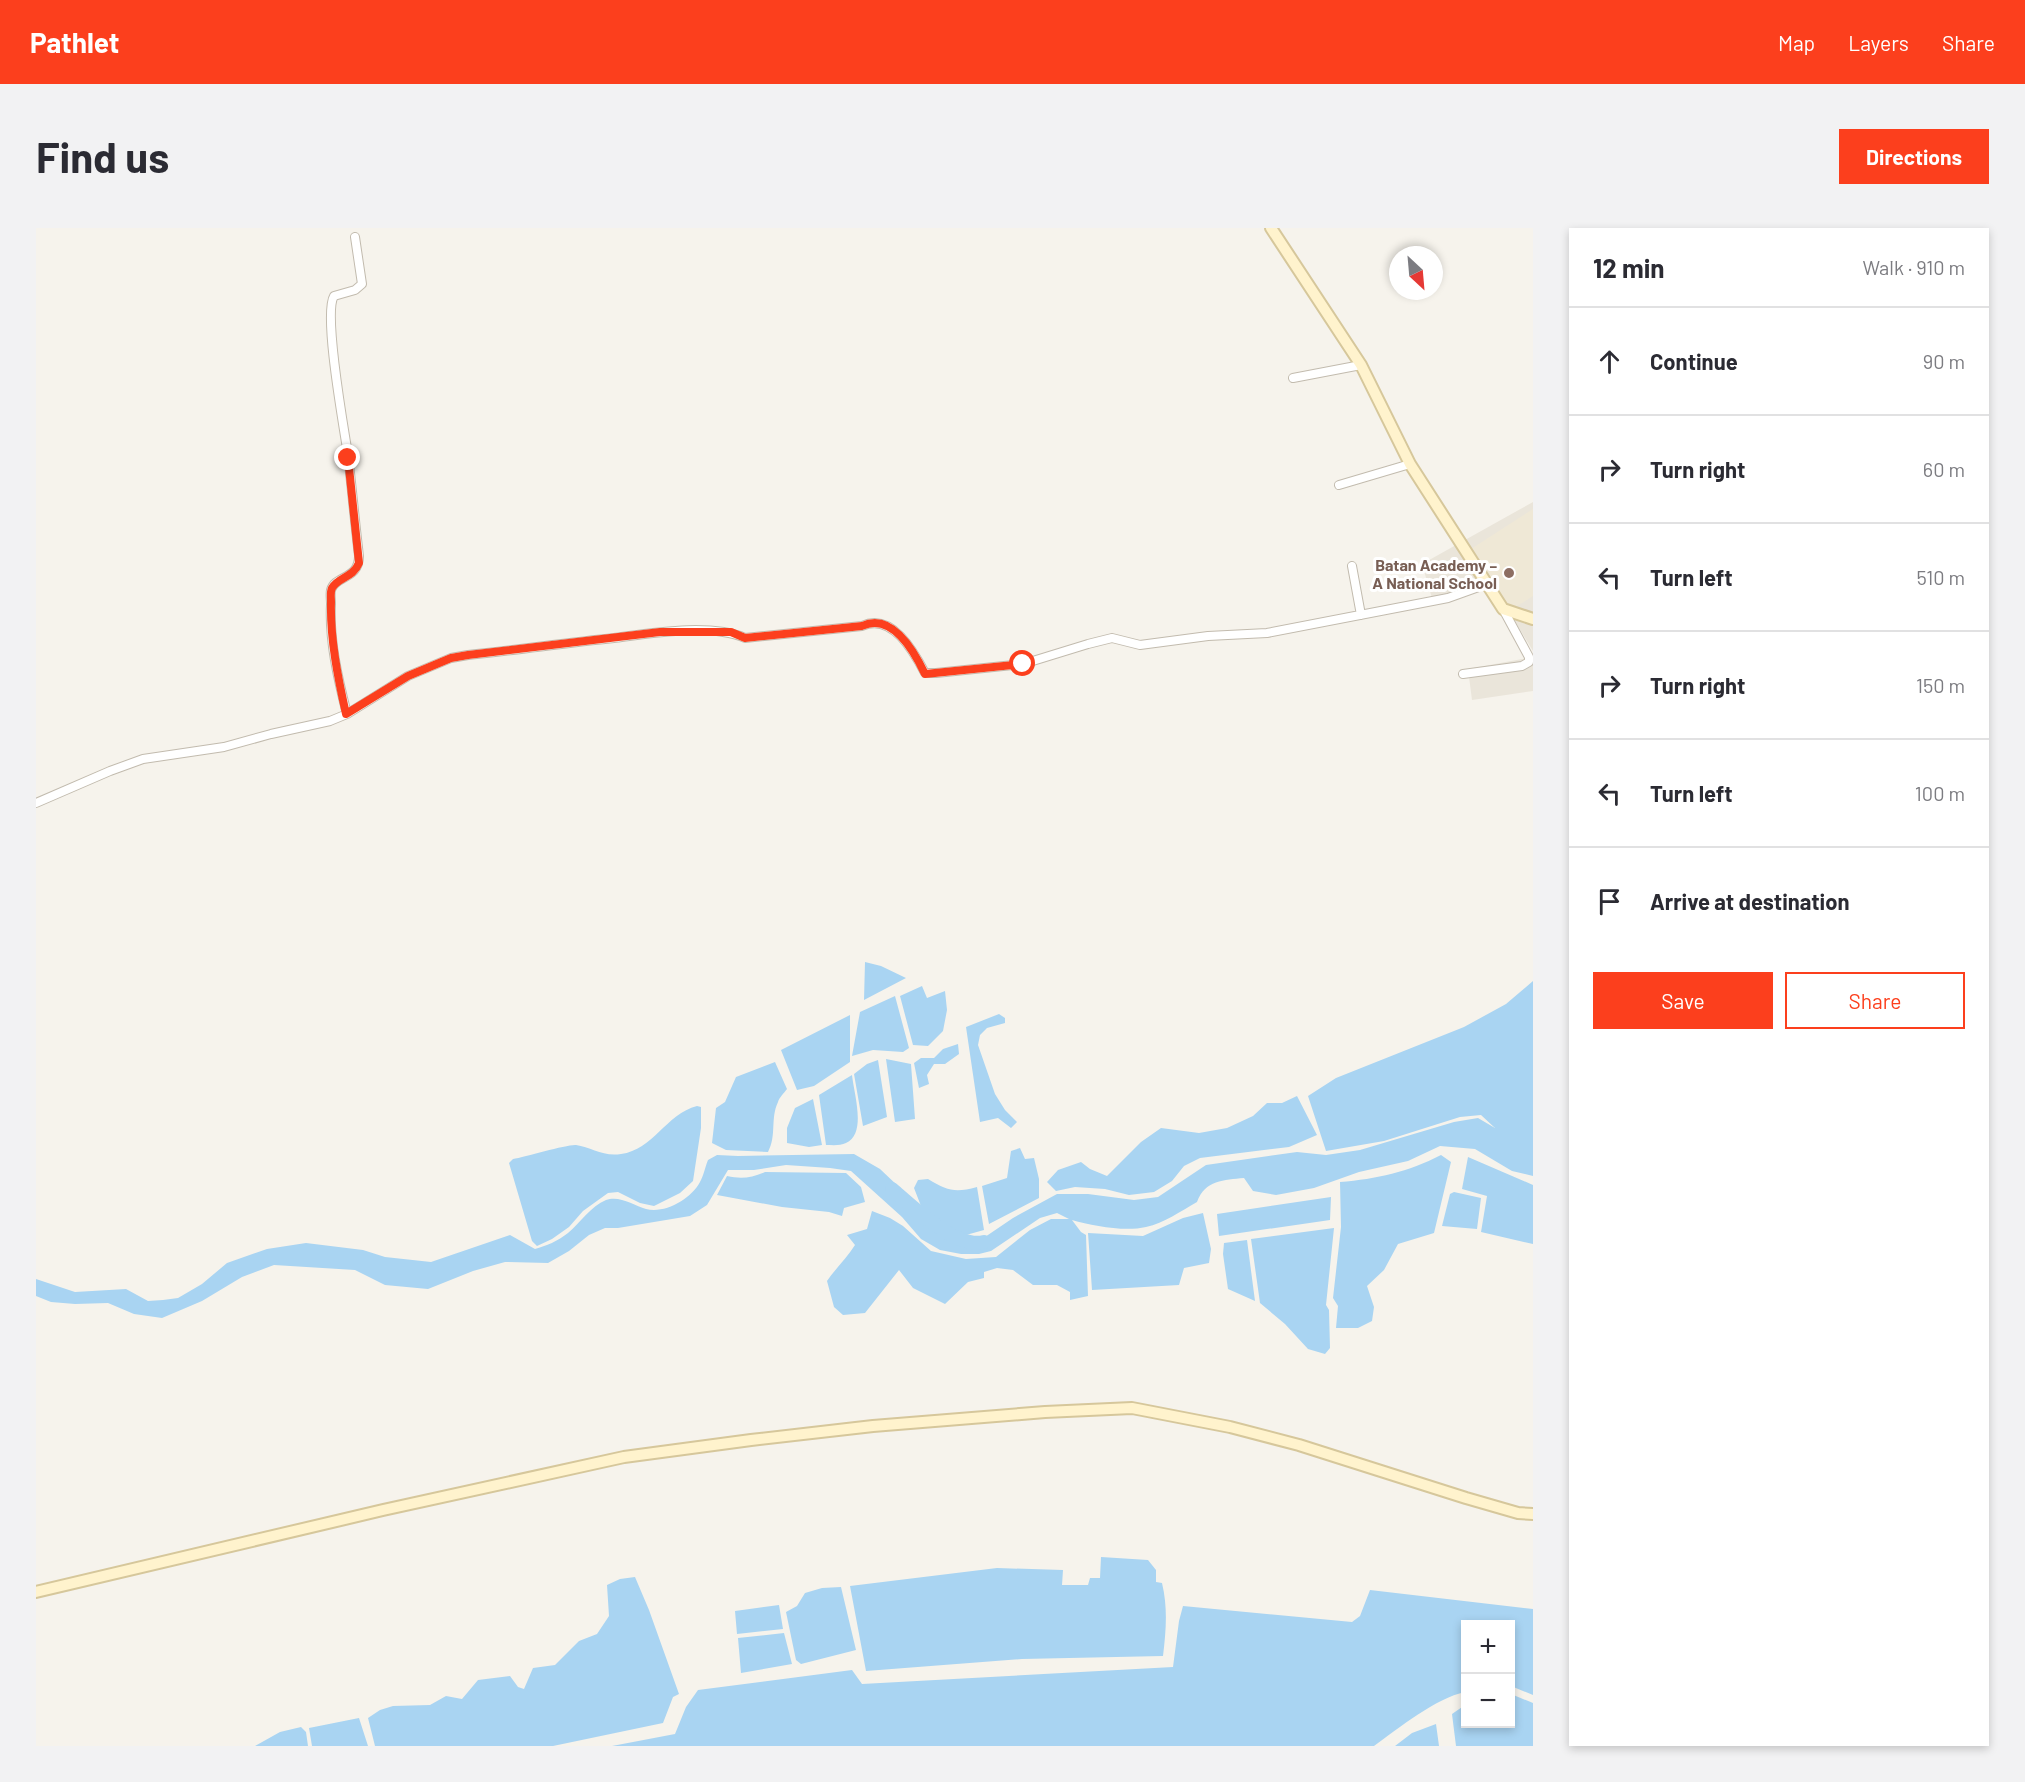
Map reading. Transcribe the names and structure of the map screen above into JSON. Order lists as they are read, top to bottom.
{
  "places": ["Batan Academy – A National School"],
  "north": "bottom right",
  "page": {
    "header": "Pathlet",
    "nav": ["Map", "Layers", "Share"],
    "buttons": [
      "Directions",
      ["Save", "Share"]
    ],
    "title": "Find us",
    "heading": ["12 min", "Walk · 910 m"],
    "list": [
      ["Continue", "90 m"],
      ["Turn right", "60 m"],
      ["Turn left", "510 m"],
      ["Turn right", "150 m"],
      ["Turn left", "100 m"],
      "Arrive at destination"
    ],
    "map_buttons": ["+", "−"]
  }
}
